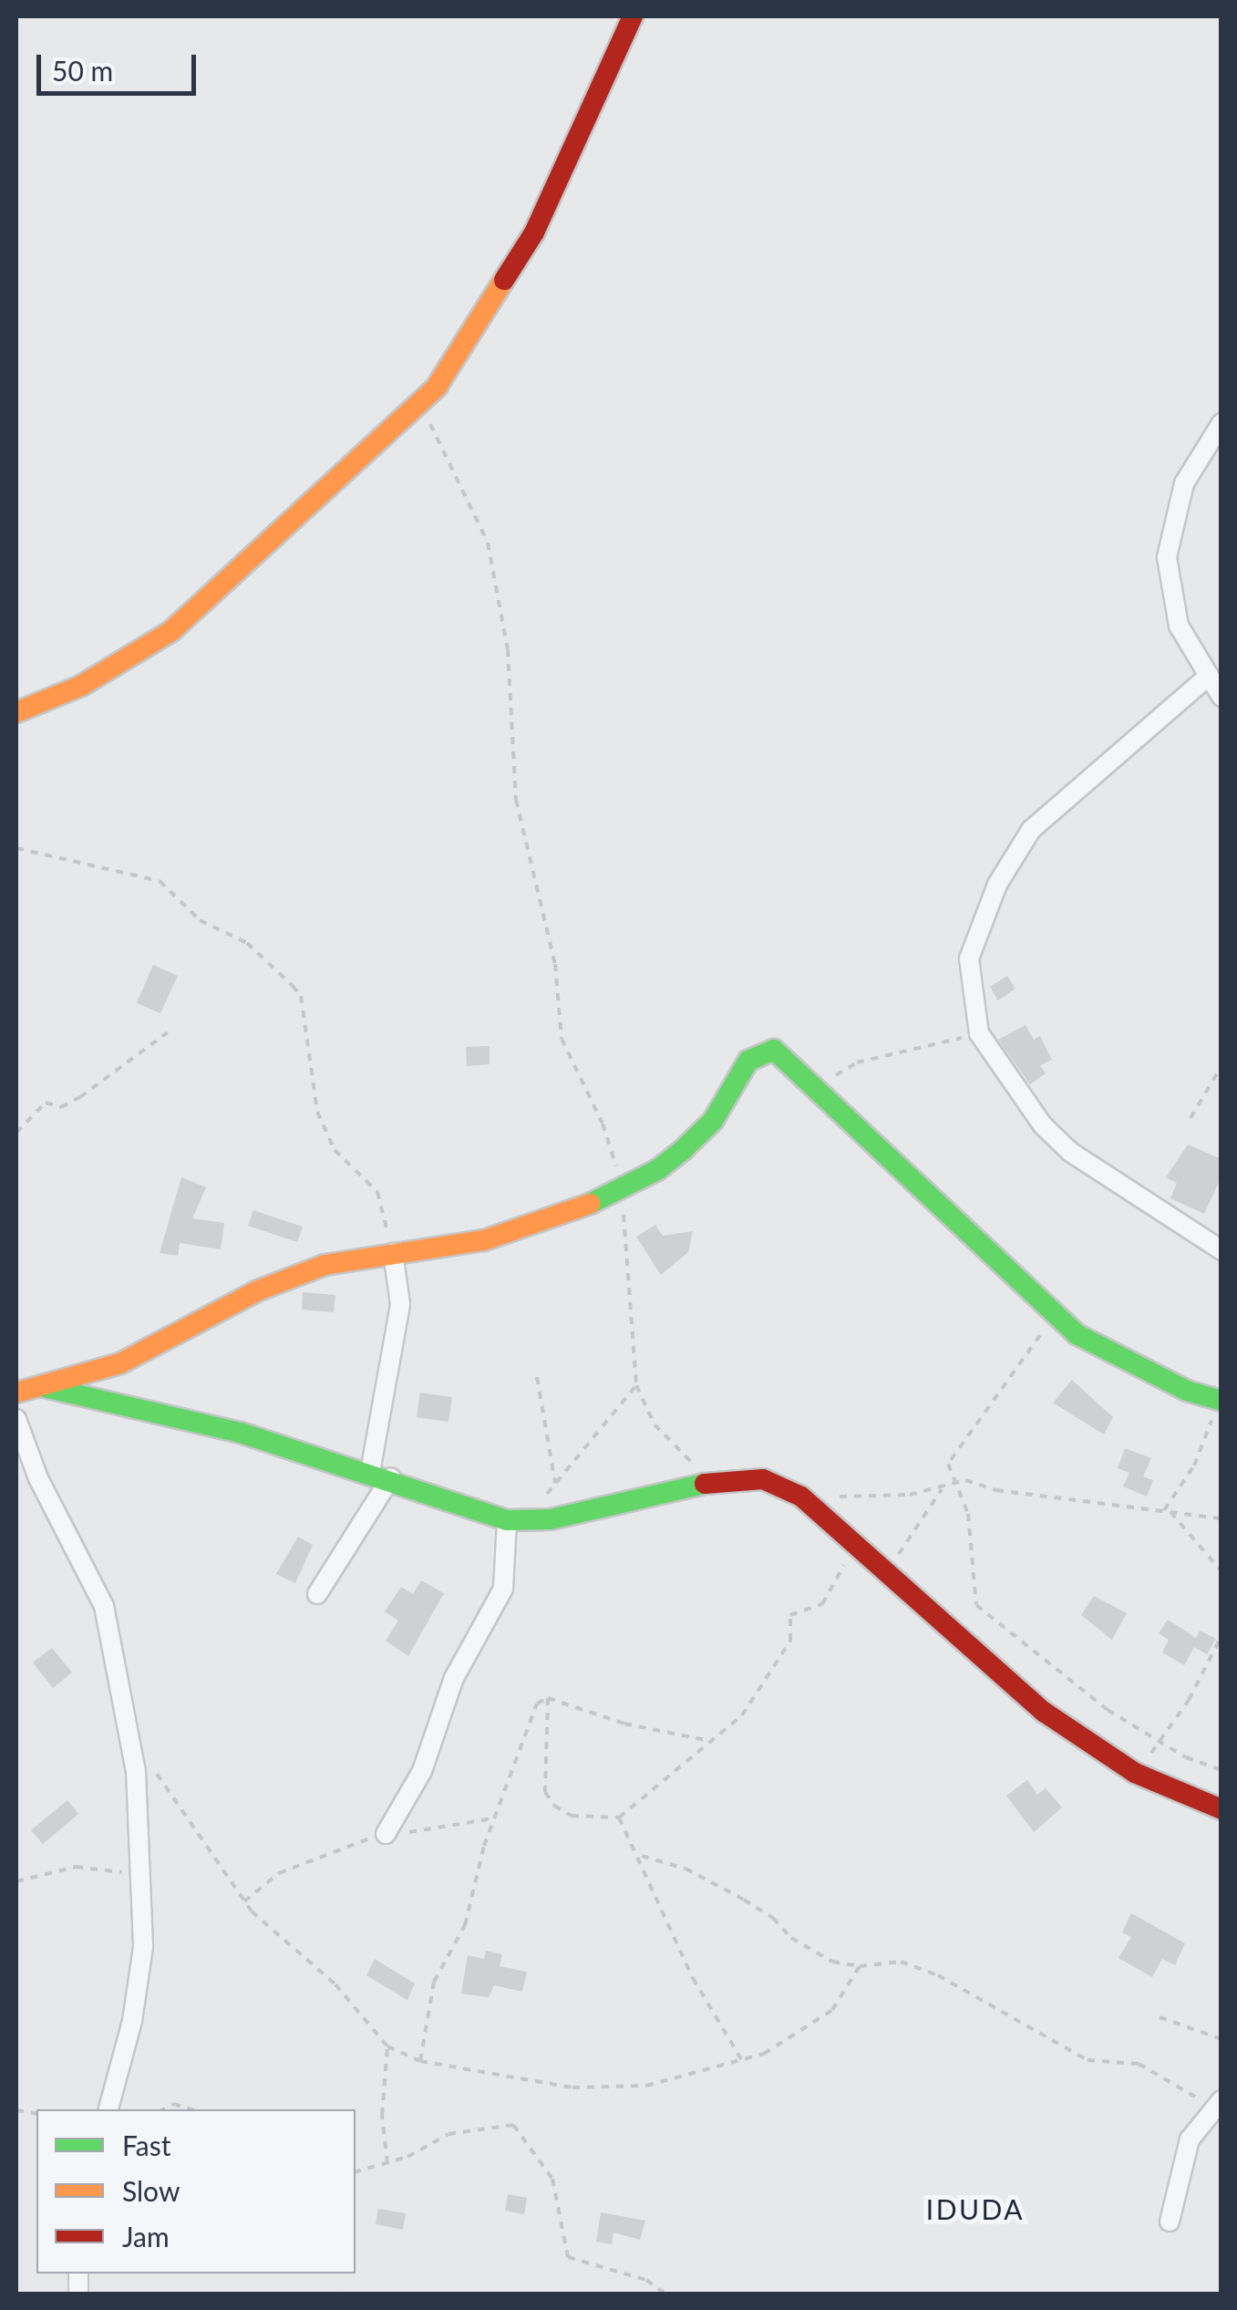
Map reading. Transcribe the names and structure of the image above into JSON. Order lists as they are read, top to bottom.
{
  "districts": ["IDUDA"],
  "legend": ["Fast", "Slow", "Jam"],
  "scale_bar": "50 m"
}
